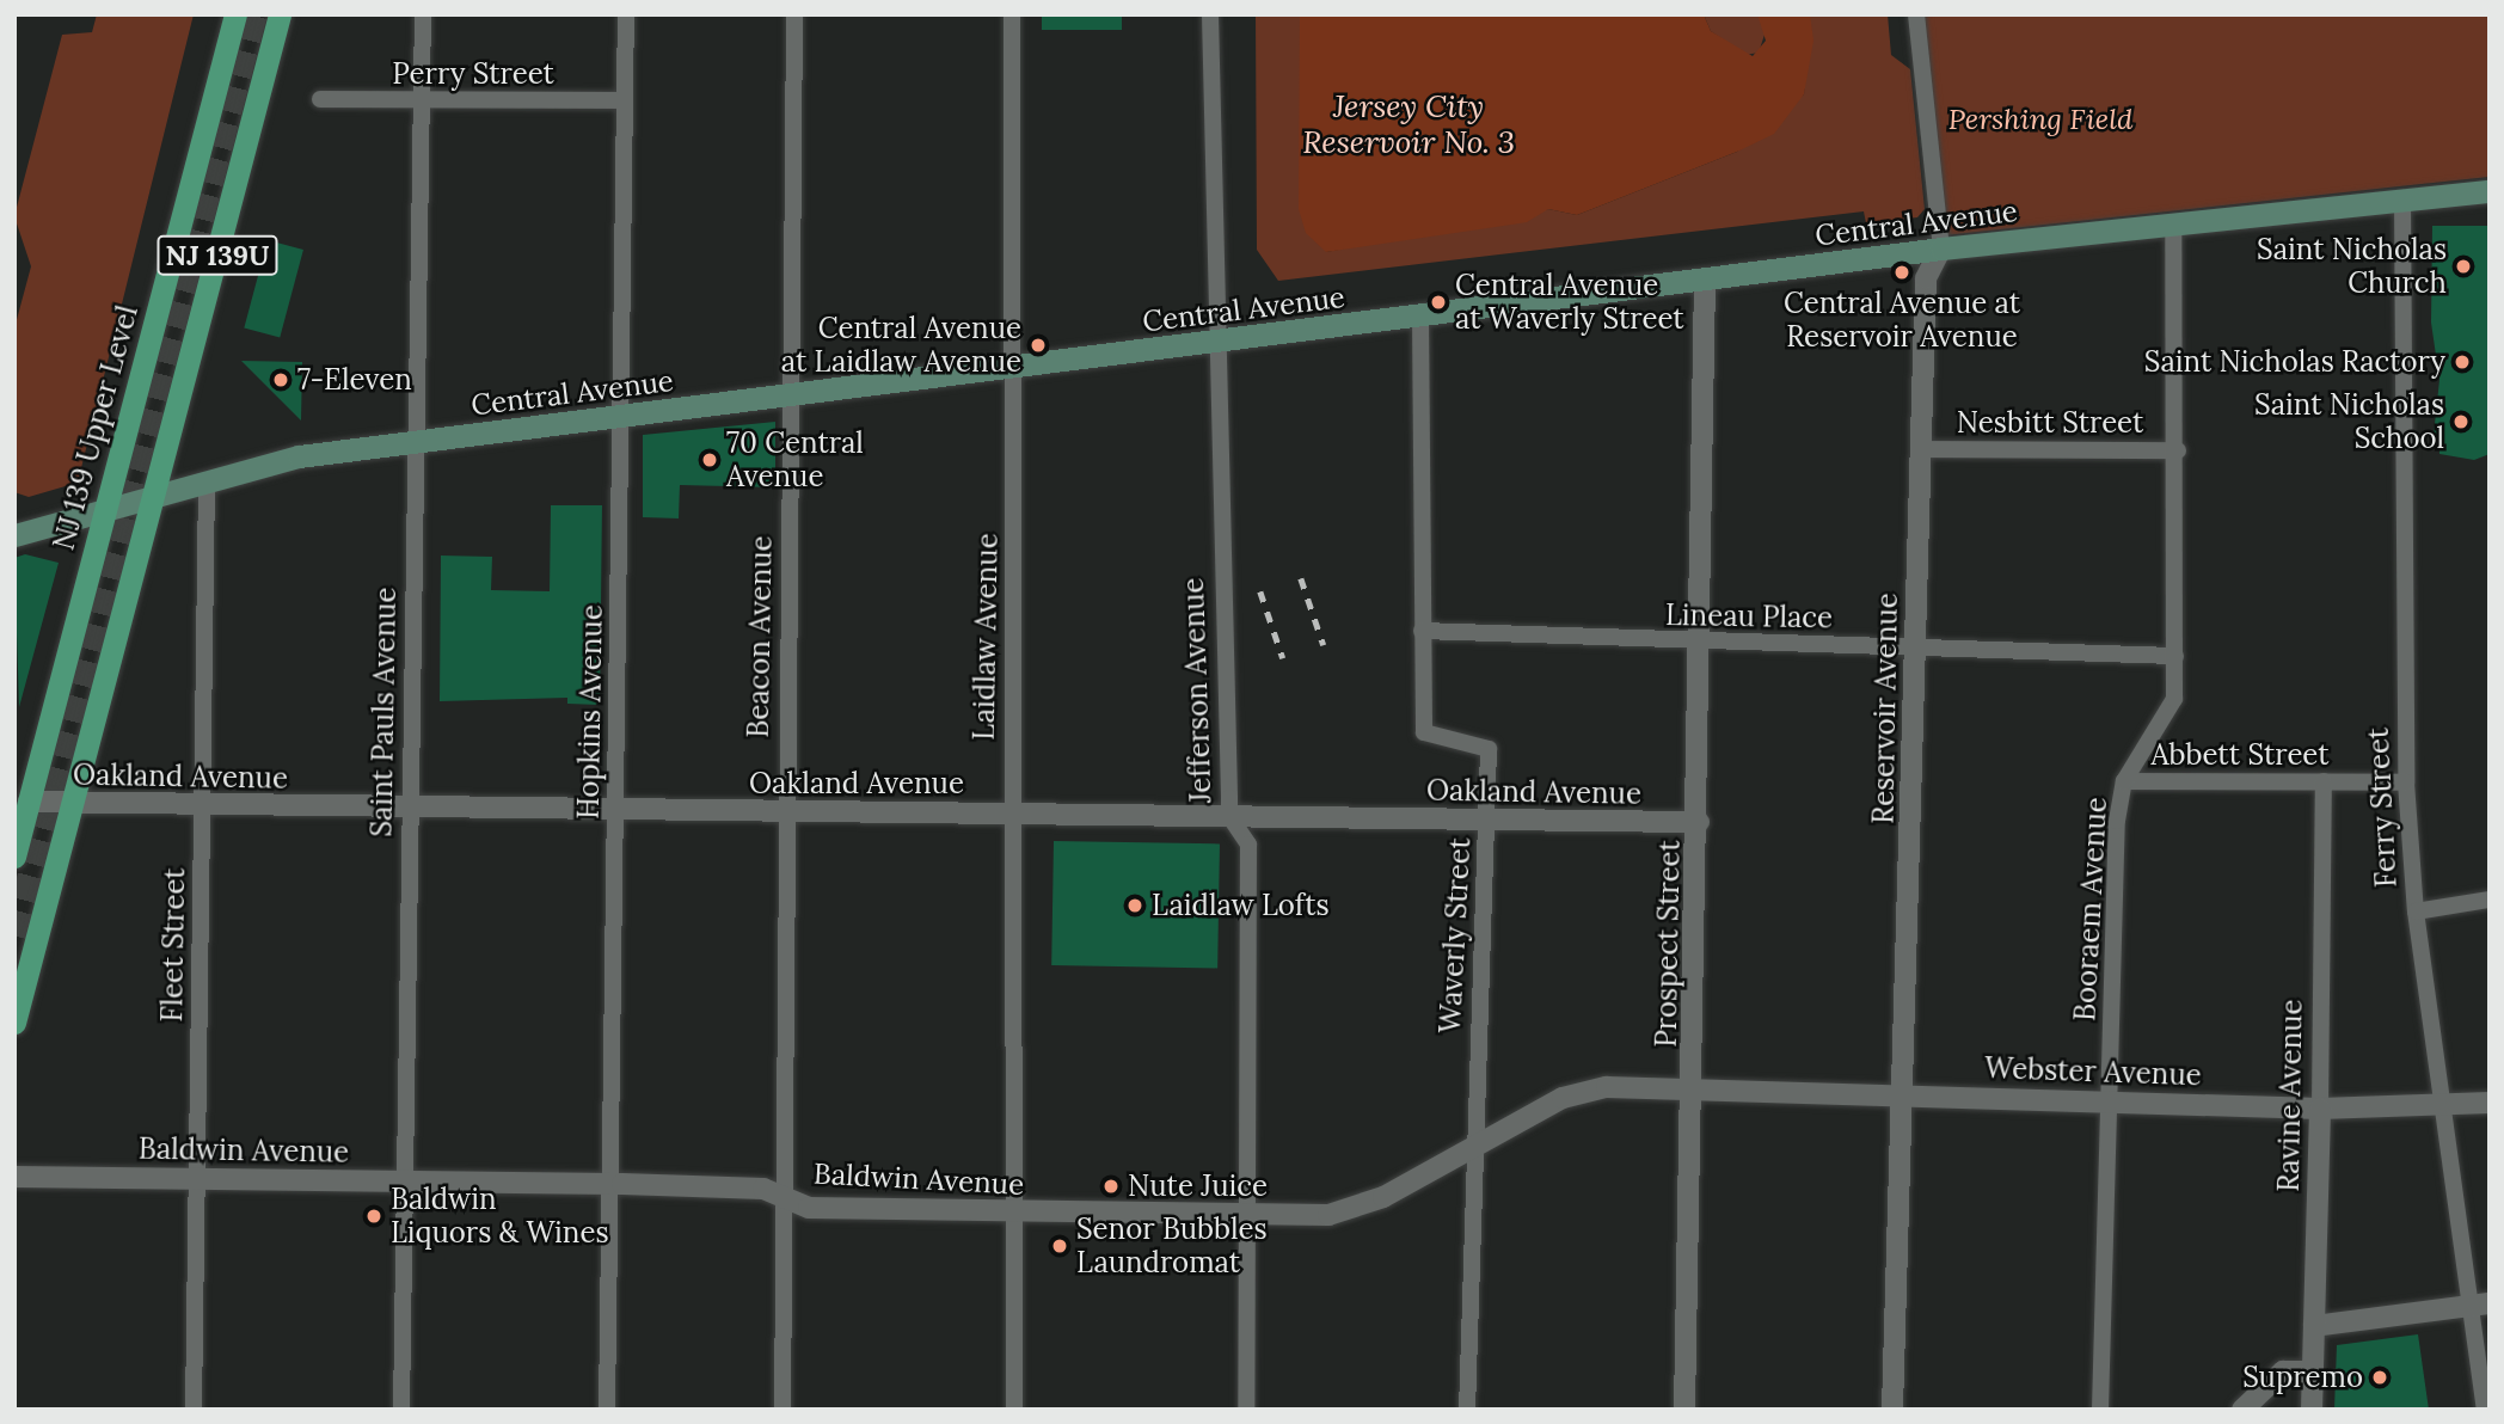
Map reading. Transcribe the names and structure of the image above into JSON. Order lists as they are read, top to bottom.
{
  "streets": {
    "main road": ["Central Avenue", "NJ 139U", "NJ 139 Upper Level"],
    "street": [
      "Perry Street",
      "Nesbitt Street",
      "Lineau Place",
      "Beacon Avenue",
      "Laidlaw Avenue",
      "Jefferson Avenue",
      "Reservoir Avenue",
      "Saint Pauls Avenue",
      "Hopkins Avenue",
      "Abbett Street",
      "Oakland Avenue",
      "Ferry Street",
      "Booraem Avenue",
      "Waverly Street",
      "Prospect Street",
      "Fleet Street",
      "Webster Avenue",
      "Ravine Avenue",
      "Baldwin Avenue"
    ]
  },
  "crossings": [
    ["Perry Street", "Saint Pauls Avenue"],
    ["Perry Street", "Hopkins Avenue"],
    ["Central Avenue", "NJ 139U"],
    ["Central Avenue", "NJ 139 Upper Level"],
    ["Central Avenue", "Beacon Avenue"],
    ["Central Avenue", "Laidlaw Avenue"],
    ["Central Avenue", "Jefferson Avenue"],
    ["Central Avenue", "Reservoir Avenue"],
    ["Central Avenue", "Saint Pauls Avenue"],
    ["Central Avenue", "Hopkins Avenue"],
    ["Central Avenue", "Ferry Street"],
    ["Central Avenue", "Booraem Avenue"],
    ["Central Avenue", "Waverly Street"],
    ["Central Avenue", "Prospect Street"],
    ["Central Avenue", "Fleet Street"],
    ["NJ 139U", "Oakland Avenue"],
    ["Nesbitt Street", "Reservoir Avenue"],
    ["Nesbitt Street", "Booraem Avenue"],
    ["NJ 139 Upper Level", "Oakland Avenue"],
    ["Lineau Place", "Reservoir Avenue"],
    ["Lineau Place", "Booraem Avenue"],
    ["Lineau Place", "Waverly Street"],
    ["Lineau Place", "Prospect Street"],
    ["Beacon Avenue", "Oakland Avenue"],
    ["Beacon Avenue", "Baldwin Avenue"],
    ["Laidlaw Avenue", "Oakland Avenue"],
    ["Laidlaw Avenue", "Baldwin Avenue"],
    ["Jefferson Avenue", "Oakland Avenue"],
    ["Jefferson Avenue", "Baldwin Avenue"],
    ["Reservoir Avenue", "Webster Avenue"],
    ["Saint Pauls Avenue", "Oakland Avenue"],
    ["Saint Pauls Avenue", "Baldwin Avenue"],
    ["Hopkins Avenue", "Oakland Avenue"],
    ["Hopkins Avenue", "Baldwin Avenue"],
    ["Abbett Street", "Ferry Street"],
    ["Abbett Street", "Booraem Avenue"],
    ["Abbett Street", "Ravine Avenue"],
    ["Oakland Avenue", "Waverly Street"],
    ["Oakland Avenue", "Prospect Street"],
    ["Oakland Avenue", "Fleet Street"],
    ["Ferry Street", "Webster Avenue"],
    ["Booraem Avenue", "Webster Avenue"],
    ["Waverly Street", "Baldwin Avenue"],
    ["Prospect Street", "Webster Avenue"],
    ["Prospect Street", "Baldwin Avenue"],
    ["Fleet Street", "Baldwin Avenue"],
    ["Webster Avenue", "Ravine Avenue"],
    ["Webster Avenue", "Baldwin Avenue"]
  ],
  "water": ["Jersey City Reservoir No. 3"],
  "parks": ["Pershing Field"],
  "places": [
    "Saint Nicholas Church",
    "Central Avenue at Reservoir Avenue",
    "Central Avenue at Waverly Street",
    "Central Avenue at Laidlaw Avenue",
    "Saint Nicholas Ractory",
    "7-Eleven",
    "Saint Nicholas School",
    "70 Central Avenue",
    "Laidlaw Lofts",
    "Nute Juice",
    "Baldwin Liquors & Wines",
    "Senor Bubbles Laundromat",
    "Supremo"
  ]
}
